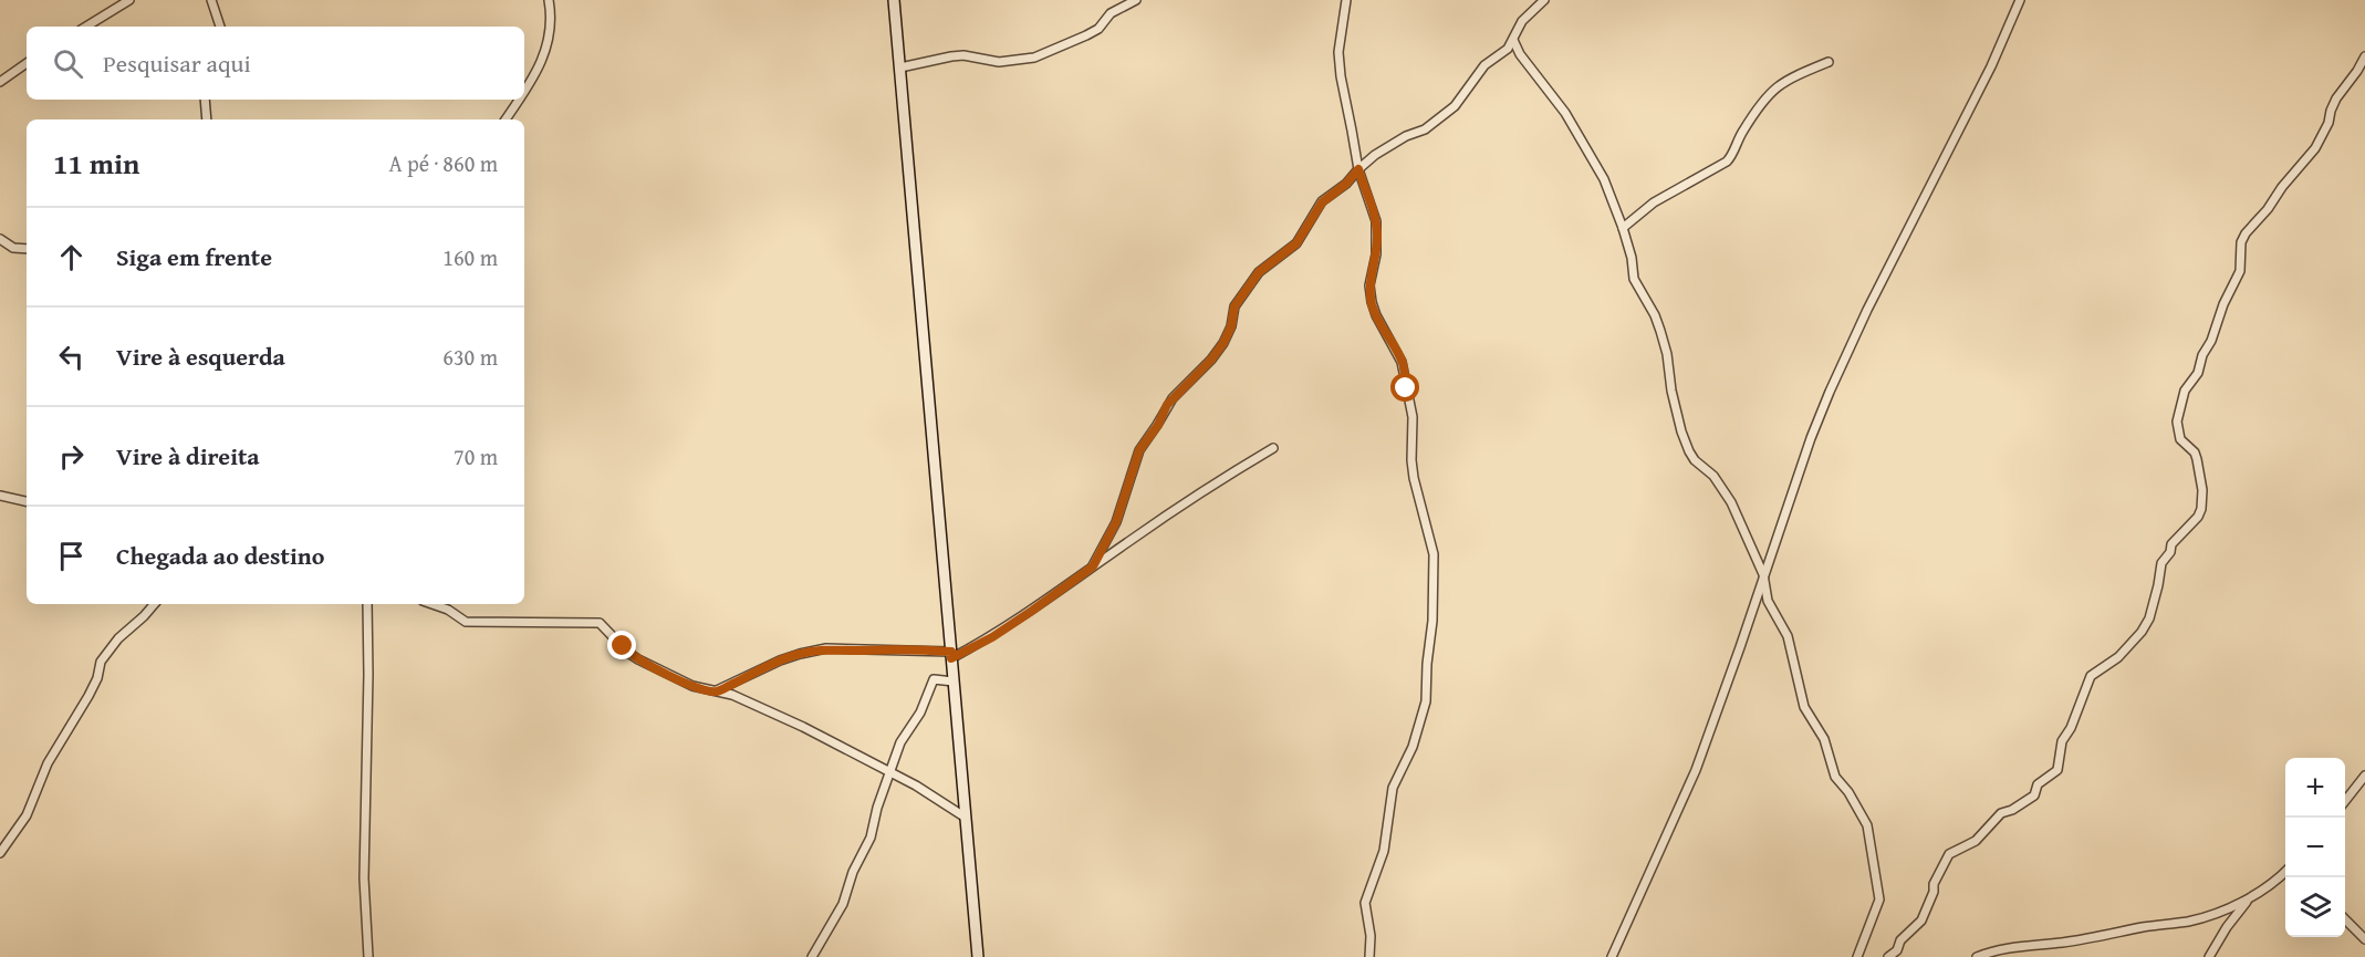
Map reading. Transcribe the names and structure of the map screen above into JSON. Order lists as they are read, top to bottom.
{
  "page": {
    "search": "Pesquisar aqui",
    "heading": ["11 min", "A pé · 860 m"],
    "list": [
      ["Siga em frente", "160 m"],
      ["Vire à esquerda", "630 m"],
      ["Vire à direita", "70 m"],
      "Chegada ao destino"
    ],
    "map_buttons": ["+", "−"]
  }
}
